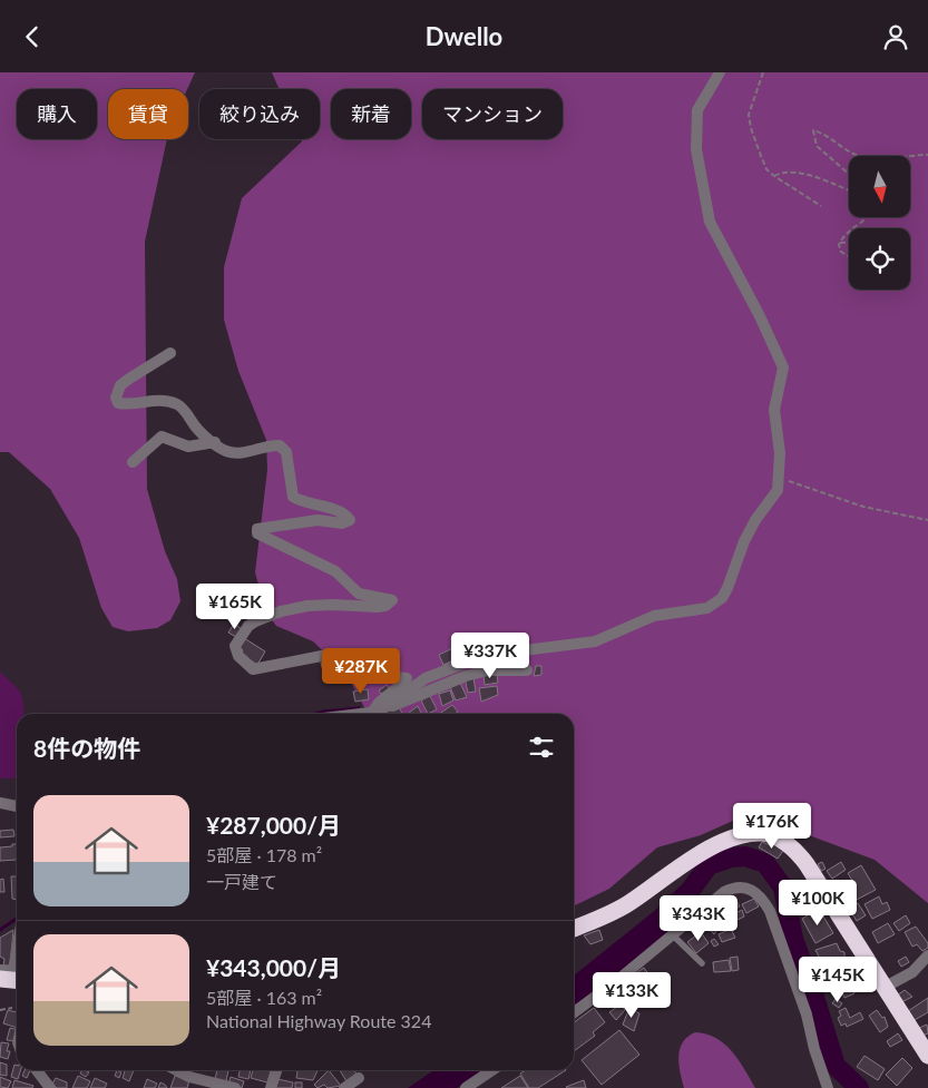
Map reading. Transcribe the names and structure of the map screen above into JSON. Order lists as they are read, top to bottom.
{
  "north": "bottom",
  "page": {
    "header": "Dwello",
    "chip": [
      "購入",
      "賃貸",
      "絞り込み",
      "新着",
      "マンション"
    ],
    "price": [
      "¥165K",
      "¥337K",
      "¥287K",
      "¥176K",
      "¥100K",
      "¥343K",
      "¥145K",
      "¥133K"
    ],
    "heading": "8件の物件",
    "list": [
      {
        "name": "¥287,000/月",
        "note": "5部屋 · 178 m² · 一戸建て"
      },
      {
        "name": "¥343,000/月",
        "note": "5部屋 · 163 m² · National Highway Route 324"
      }
    ]
  }
}
